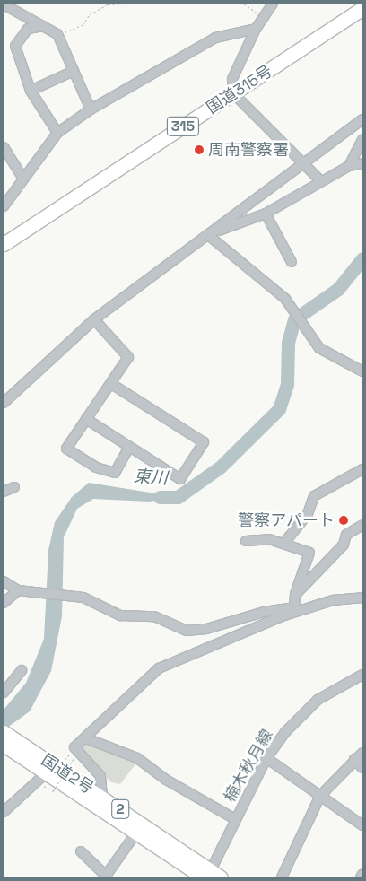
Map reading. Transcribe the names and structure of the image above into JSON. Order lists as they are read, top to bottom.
{
  "streets": {
    "highway": [
      "国道315号",
      "315",
      "国道2号",
      "2"
    ],
    "street": ["楠木秋月線"]
  },
  "crossings": [
    ["楠木秋月線", "国道2号"]
  ],
  "water": ["東川"],
  "places": ["周南警察署", "警察アパート"]
}
